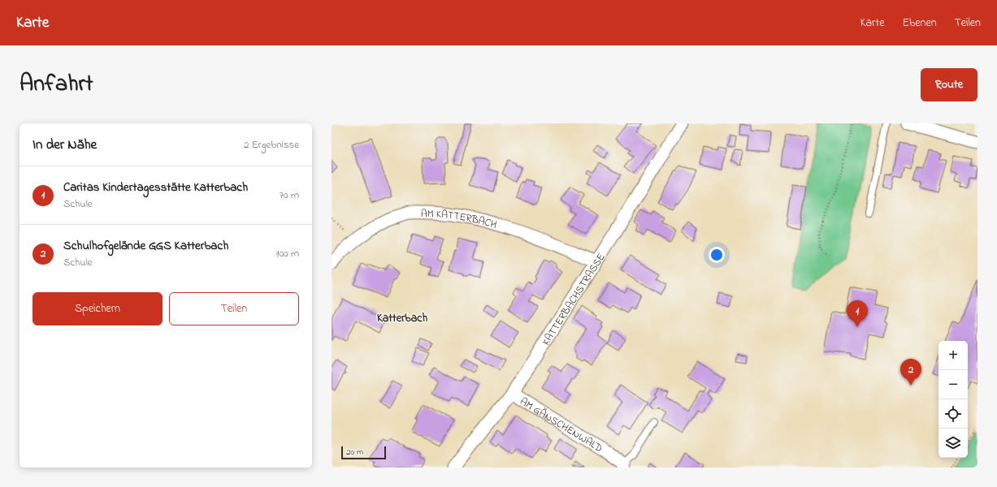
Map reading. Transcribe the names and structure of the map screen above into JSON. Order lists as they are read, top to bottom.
{
  "streets": {
    "street": ["AM KATTERBACH", "KATTERBACHSTRASSE", "AM GÄNSCHENWALD"]
  },
  "crossings": [
    ["AM KATTERBACH", "KATTERBACHSTRASSE"],
    ["KATTERBACHSTRASSE", "AM GÄNSCHENWALD"]
  ],
  "districts": ["Katterbach"],
  "scale_bar": "20 m",
  "page": {
    "header": "Karte",
    "nav": ["Karte", "Ebenen", "Teilen"],
    "title": "Anfahrt",
    "buttons": [
      "Route",
      ["Speichern", "Teilen"]
    ],
    "heading": ["In der Nähe", "2 Ergebnisse"],
    "list": [
      {
        "mark": "1",
        "name": "Caritas Kindertagesstätte Katterbach",
        "note": "Schule",
        "value": "70 m"
      },
      {
        "mark": "2",
        "name": "Schulhofgelände GGS Katterbach",
        "note": "Schule",
        "value": "100 m"
      }
    ],
    "pins": ["1", "2"],
    "map_buttons": ["+", "−"],
    "scale": "20 m"
  }
}
